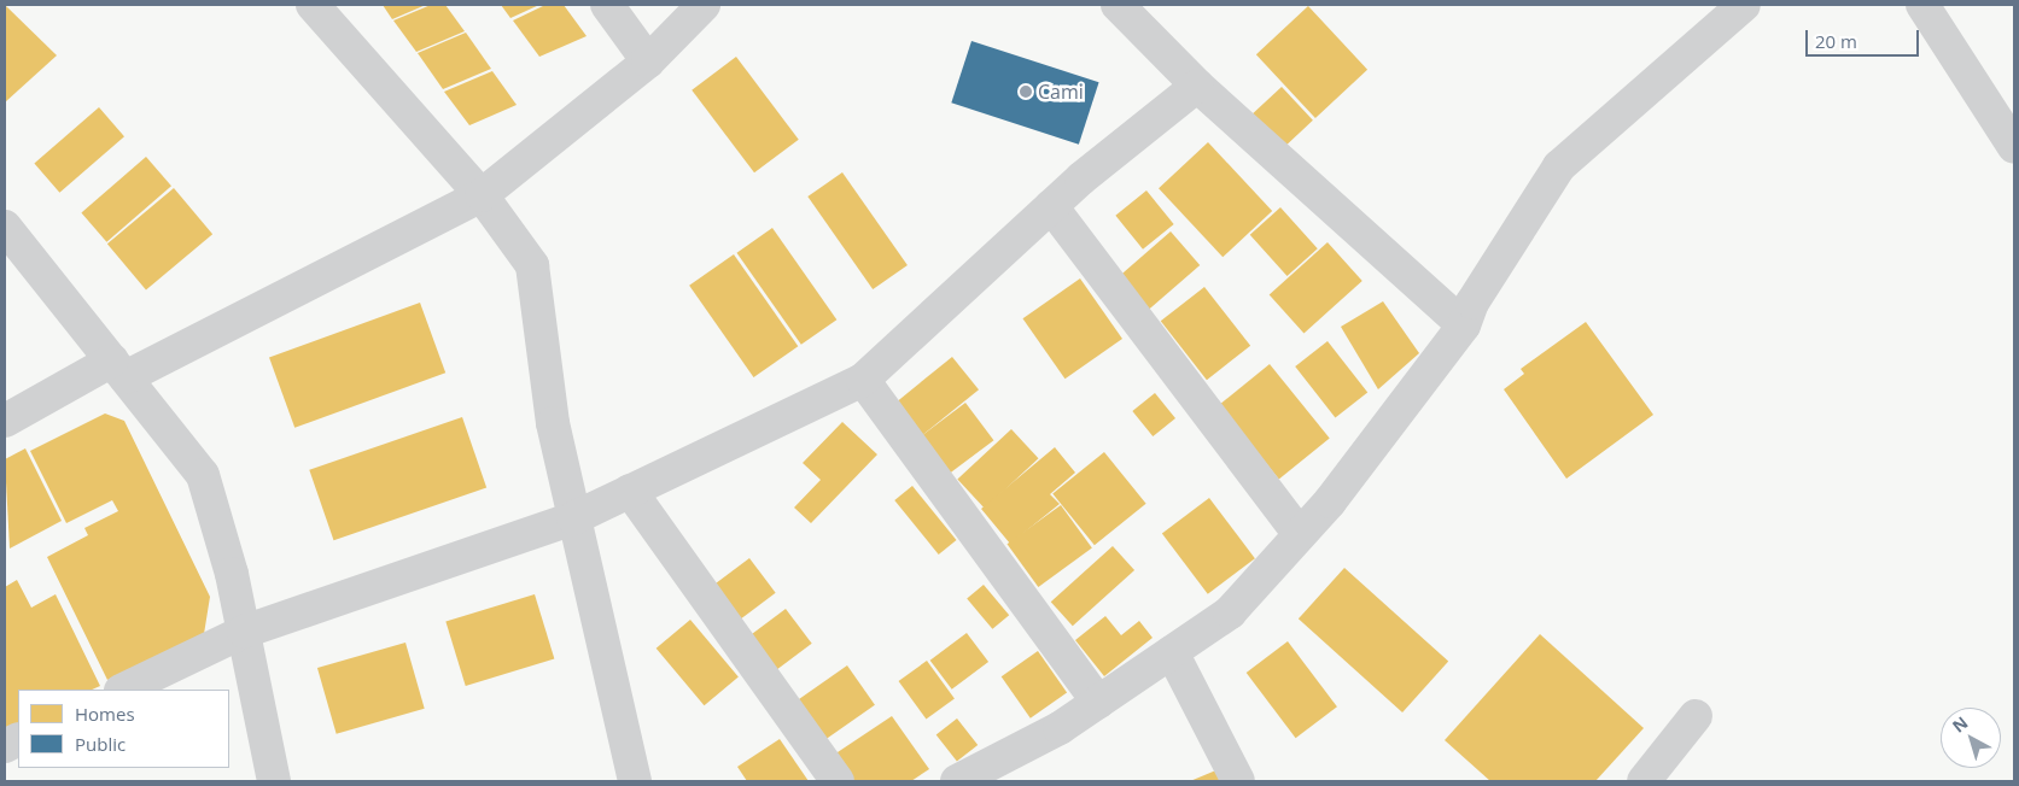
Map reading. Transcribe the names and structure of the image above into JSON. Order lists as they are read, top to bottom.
{
  "places": ["Cami"],
  "legend": ["Homes", "Public"],
  "scale_bar": "20 m",
  "north": "top left"
}
